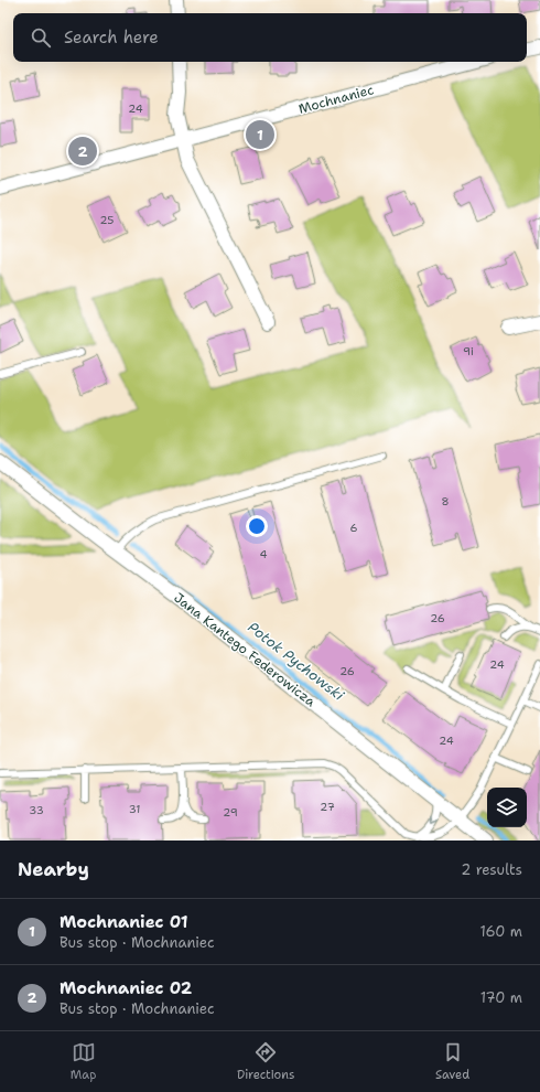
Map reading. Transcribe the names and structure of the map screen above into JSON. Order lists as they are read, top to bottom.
{
  "streets": {
    "street": ["Mochnaniec", "Jana Kantego Federowicza"]
  },
  "water": ["Potok Pychowski"],
  "house_numbers": [
    "24",
    "25",
    "9i",
    "8",
    "6",
    "4",
    "26",
    "24",
    "26",
    "24",
    "27",
    "31",
    "33",
    "29"
  ],
  "page": {
    "search": "Search here",
    "pins": ["1", "2"],
    "heading": ["Nearby", "2 results"],
    "list": [
      {
        "mark": "1",
        "name": "Mochnaniec 01",
        "note": "Bus stop · Mochnaniec",
        "value": "160 m"
      },
      {
        "mark": "2",
        "name": "Mochnaniec 02",
        "note": "Bus stop · Mochnaniec",
        "value": "170 m"
      }
    ],
    "nav": ["Map", "Directions", "Saved"]
  }
}
